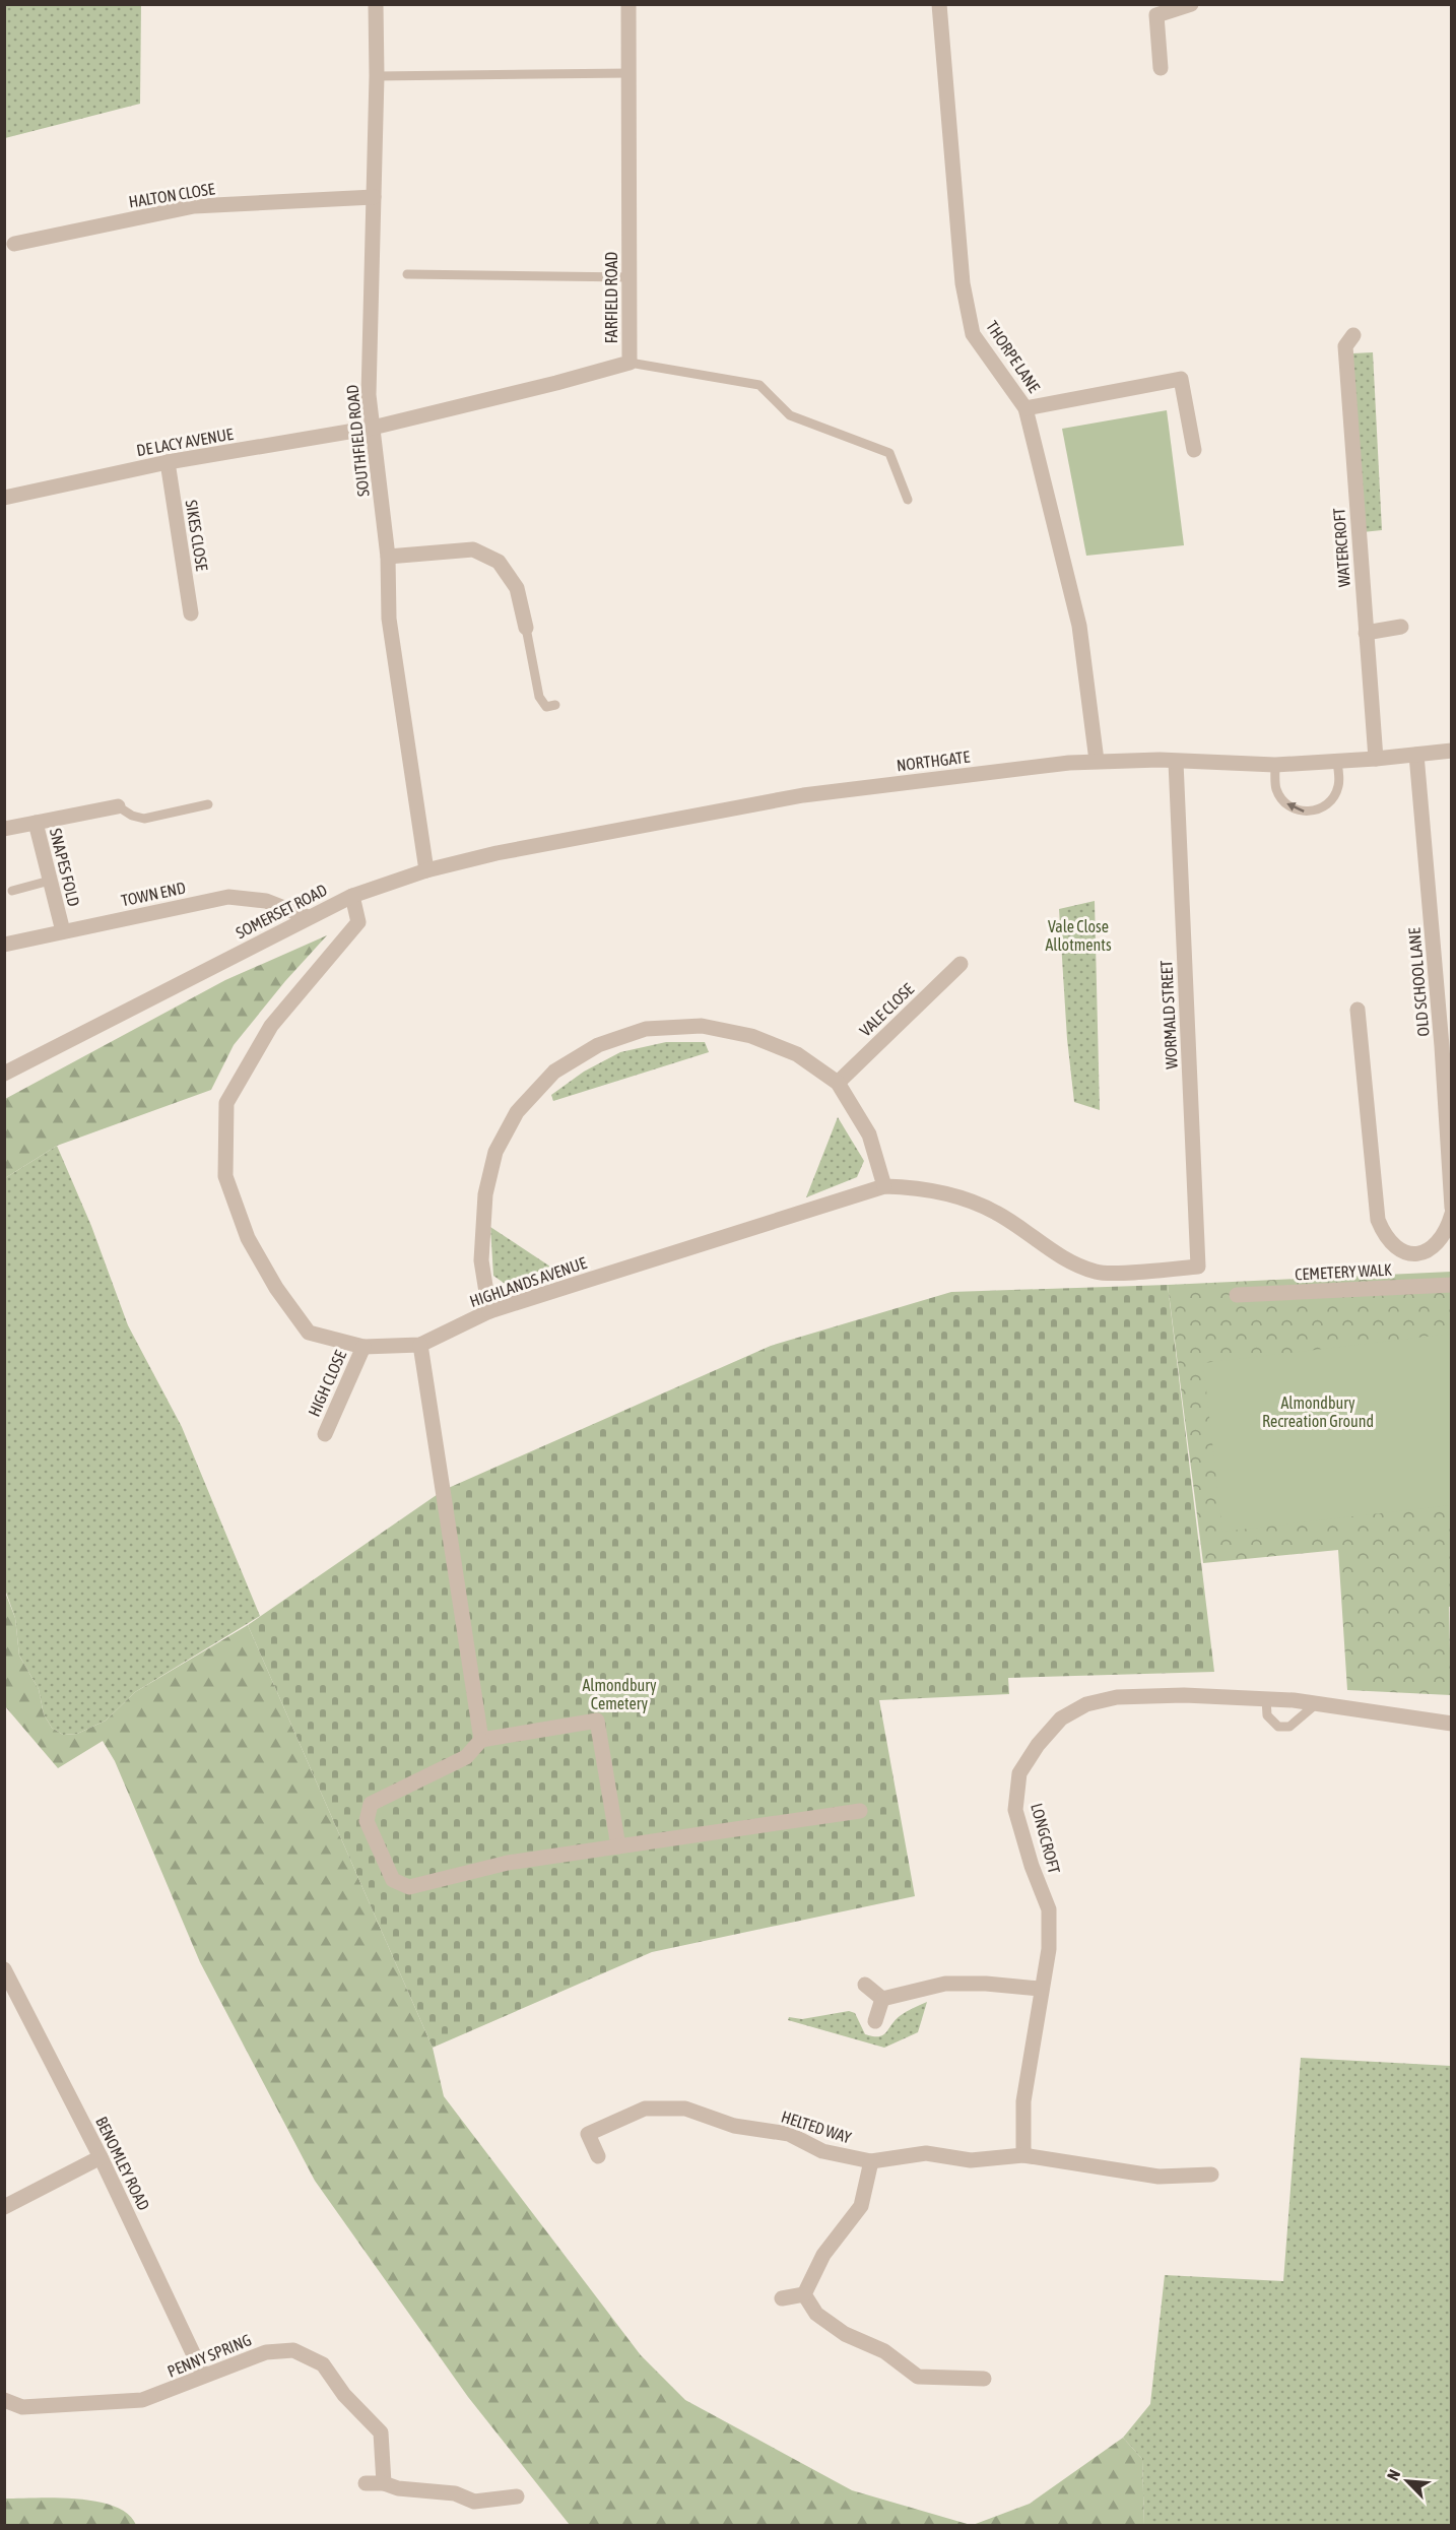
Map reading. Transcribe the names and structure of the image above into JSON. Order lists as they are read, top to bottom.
{
  "streets": {
    "street": [
      "HALTON CLOSE",
      "FARFIELD ROAD",
      "THORPE LANE",
      "SOUTHFIELD ROAD",
      "DE LACY AVENUE",
      "SIKES CLOSE",
      "WATERCROFT",
      "NORTHGATE",
      "SNAPES FOLD",
      "TOWN END",
      "SOMERSET ROAD",
      "OLD SCHOOL LANE",
      "VALE CLOSE",
      "WORMALD STREET",
      "CEMETERY WALK",
      "HIGHLANDS AVENUE",
      "HIGH CLOSE",
      "LONGCROFT",
      "HELTED WAY",
      "BENOMLEY ROAD",
      "PENNY SPRING"
    ]
  },
  "crossings": [
    ["HALTON CLOSE", "SOUTHFIELD ROAD"],
    ["FARFIELD ROAD", "SOUTHFIELD ROAD"],
    ["FARFIELD ROAD", "DE LACY AVENUE"],
    ["THORPE LANE", "NORTHGATE"],
    ["SOUTHFIELD ROAD", "DE LACY AVENUE"],
    ["SOUTHFIELD ROAD", "NORTHGATE"],
    ["SOUTHFIELD ROAD", "SOMERSET ROAD"],
    ["DE LACY AVENUE", "SIKES CLOSE"],
    ["WATERCROFT", "NORTHGATE"],
    ["NORTHGATE", "SOMERSET ROAD"],
    ["NORTHGATE", "OLD SCHOOL LANE"],
    ["NORTHGATE", "WORMALD STREET"],
    ["SNAPES FOLD", "TOWN END"],
    ["TOWN END", "SOMERSET ROAD"],
    ["SOMERSET ROAD", "HIGHLANDS AVENUE"],
    ["WORMALD STREET", "HIGHLANDS AVENUE"],
    ["HIGHLANDS AVENUE", "HIGH CLOSE"],
    ["LONGCROFT", "HELTED WAY"],
    ["BENOMLEY ROAD", "PENNY SPRING"]
  ],
  "parks": ["Vale Close Allotments", "Almondbury Recreation Ground", "Almondbury Cemetery"],
  "north": "top left"
}
